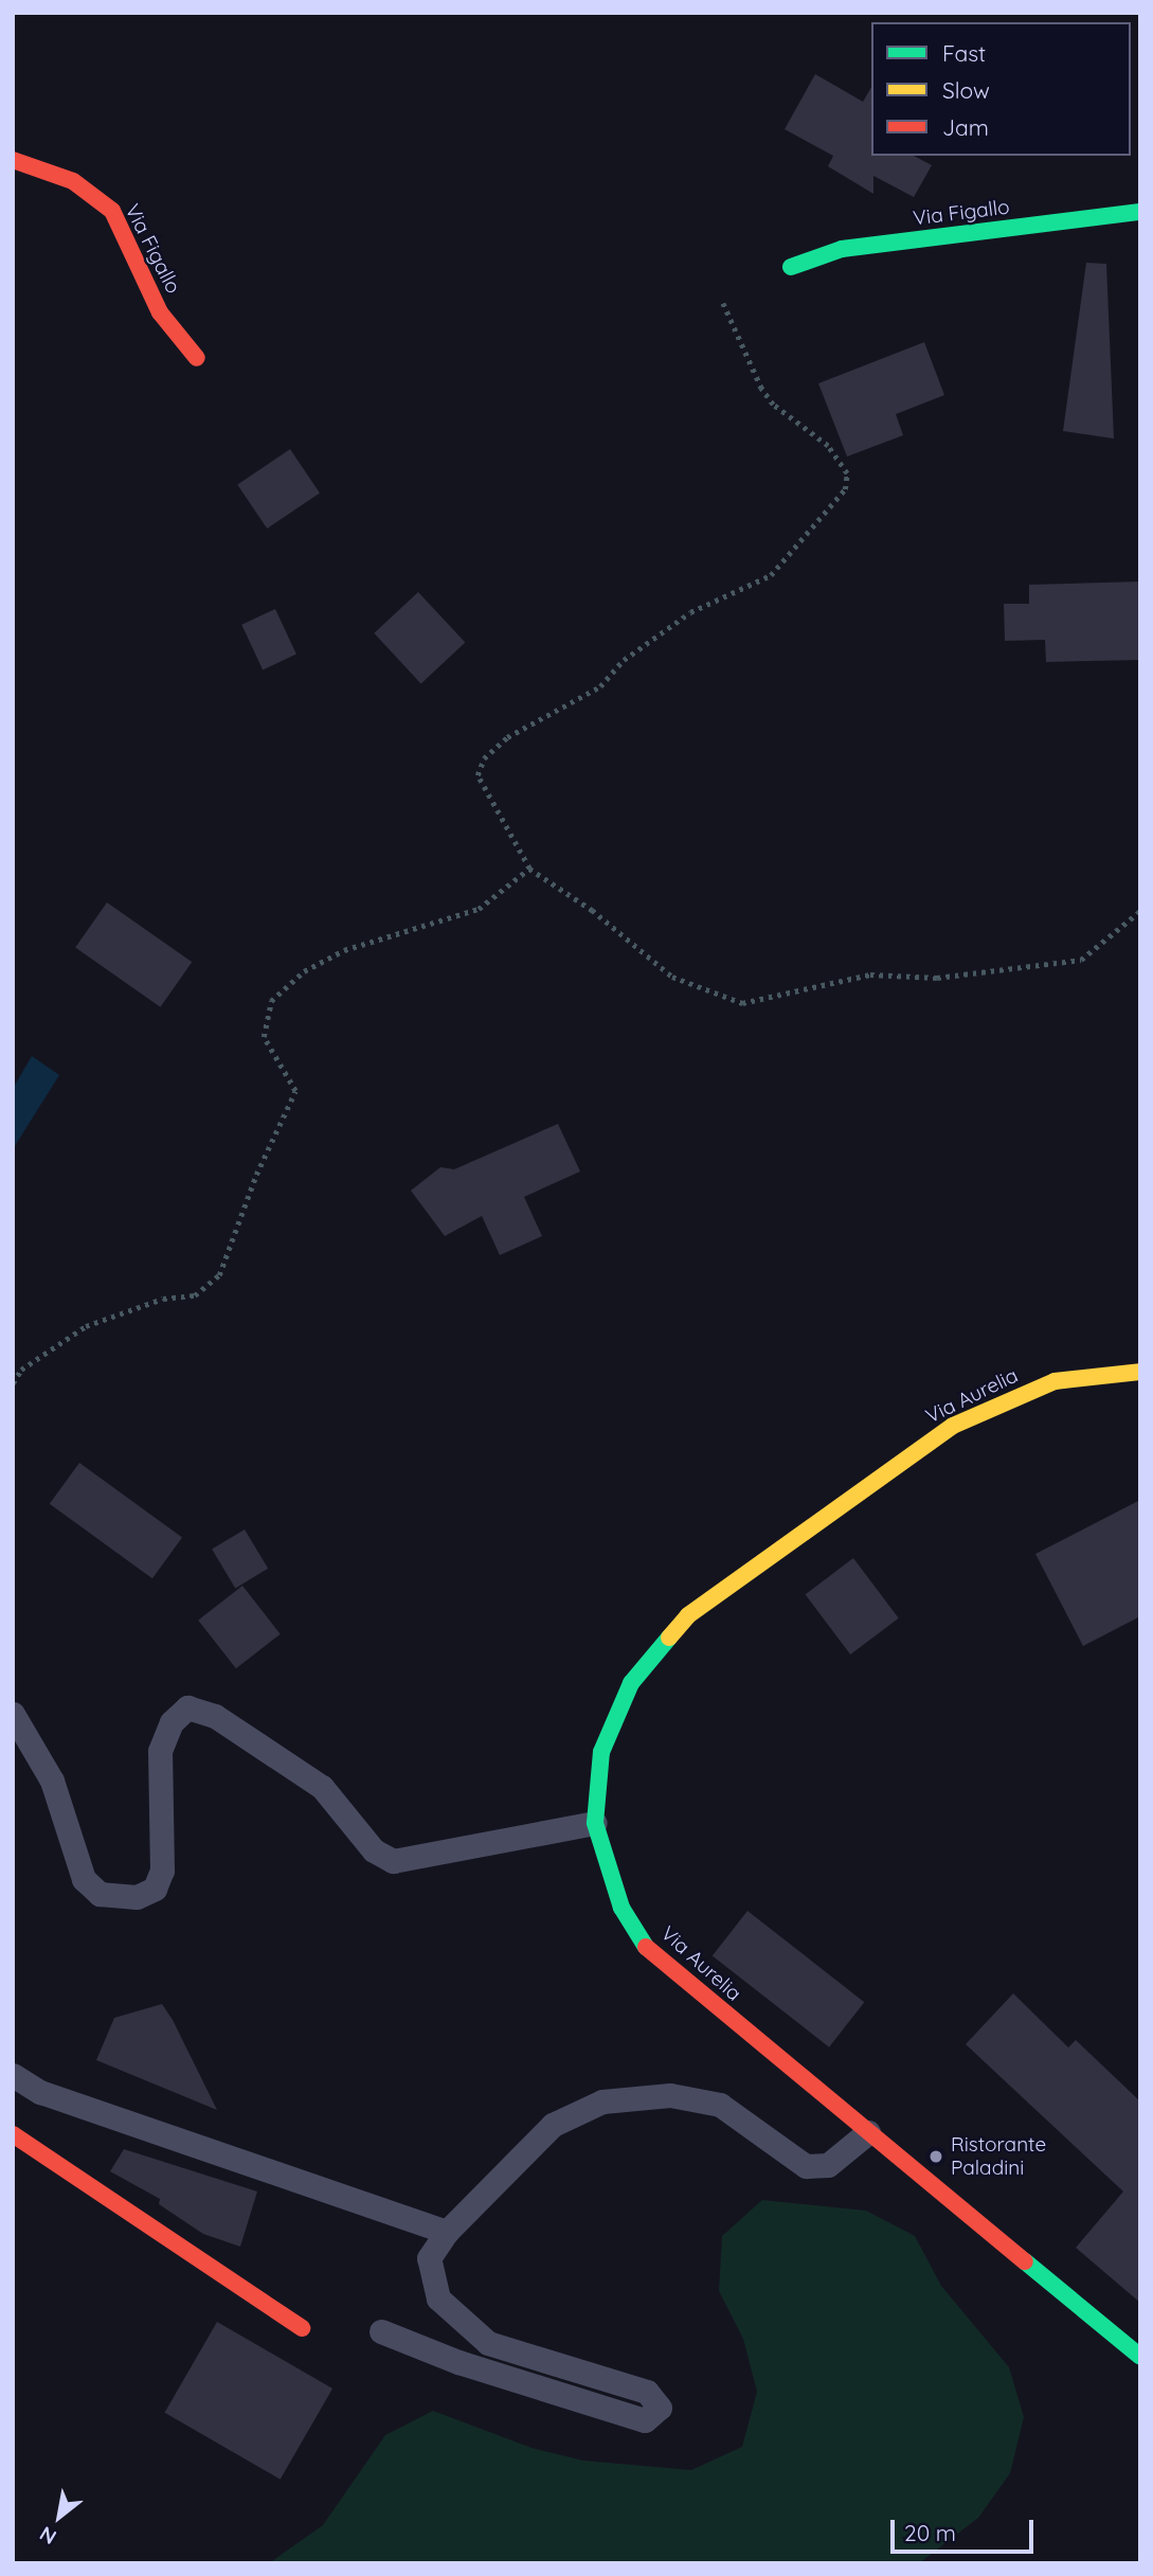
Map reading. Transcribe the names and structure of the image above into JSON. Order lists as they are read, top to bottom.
{
  "streets": {
    "main road": ["Via Figallo", "Via Aurelia"]
  },
  "places": ["Ristorante Paladini"],
  "legend": ["Fast", "Slow", "Jam"],
  "scale_bar": "20 m",
  "north": "bottom left"
}
